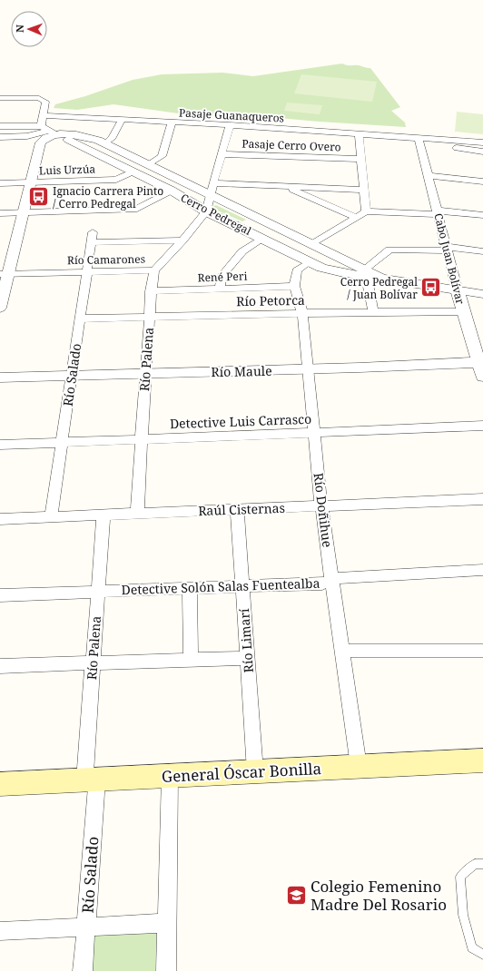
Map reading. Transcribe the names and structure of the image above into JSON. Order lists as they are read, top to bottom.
{
  "streets": {
    "main road": ["General Óscar Bonilla"],
    "street": [
      "Pasaje Guanaqueros",
      "Pasaje Cerro Overo",
      "Luis Urzúa",
      "Cerro Pedregal",
      "Cabo Juan Bolívar",
      "Río Camarones",
      "René Peri",
      "Río Petorca",
      "Río Palena",
      "Río Maule",
      "Río Salado",
      "Detective Luis Carrasco",
      "Raúl Cisternas",
      "Río Doñihue",
      "Detective Solón Salas Fuentealba",
      "Río Limarí"
    ]
  },
  "crossings": [
    ["Pasaje Guanaqueros", "Cabo Juan Bolívar"],
    ["Pasaje Guanaqueros", "Río Camarones"],
    ["Pasaje Cerro Overo", "Río Camarones"],
    ["Luis Urzúa", "Cerro Pedregal"],
    ["Cerro Pedregal", "Cabo Juan Bolívar"],
    ["Cerro Pedregal", "Río Camarones"],
    ["Cabo Juan Bolívar", "Río Petorca"],
    ["Cabo Juan Bolívar", "Río Maule"],
    ["Río Camarones", "Río Palena"],
    ["Río Camarones", "Río Salado"],
    ["René Peri", "Río Palena"],
    ["René Peri", "Río Doñihue"],
    ["Río Petorca", "Río Palena"],
    ["Río Petorca", "Río Salado"],
    ["Río Petorca", "Río Doñihue"],
    ["Río Palena", "Río Maule"],
    ["Río Palena", "Río Salado"],
    ["Río Palena", "Detective Luis Carrasco"],
    ["Río Palena", "Raúl Cisternas"],
    ["Río Palena", "Detective Solón Salas Fuentealba"],
    ["Río Palena", "General Óscar Bonilla"],
    ["Río Maule", "Río Salado"],
    ["Río Maule", "Río Doñihue"],
    ["Río Salado", "Detective Luis Carrasco"],
    ["Río Salado", "Raúl Cisternas"],
    ["Río Salado", "General Óscar Bonilla"],
    ["Detective Luis Carrasco", "Río Doñihue"],
    ["Raúl Cisternas", "Río Doñihue"],
    ["Raúl Cisternas", "Río Limarí"],
    ["Río Doñihue", "Detective Solón Salas Fuentealba"],
    ["Río Doñihue", "General Óscar Bonilla"],
    ["Detective Solón Salas Fuentealba", "Río Limarí"],
    ["Río Limarí", "General Óscar Bonilla"]
  ],
  "places": {
    "bus stop": ["Ignacio Carrera Pinto / Cerro Pedregal", "Cerro Pedregal / Juan Bolívar"],
    "school or university": ["Colegio Femenino Madre Del Rosario"]
  },
  "north": "left"
}
